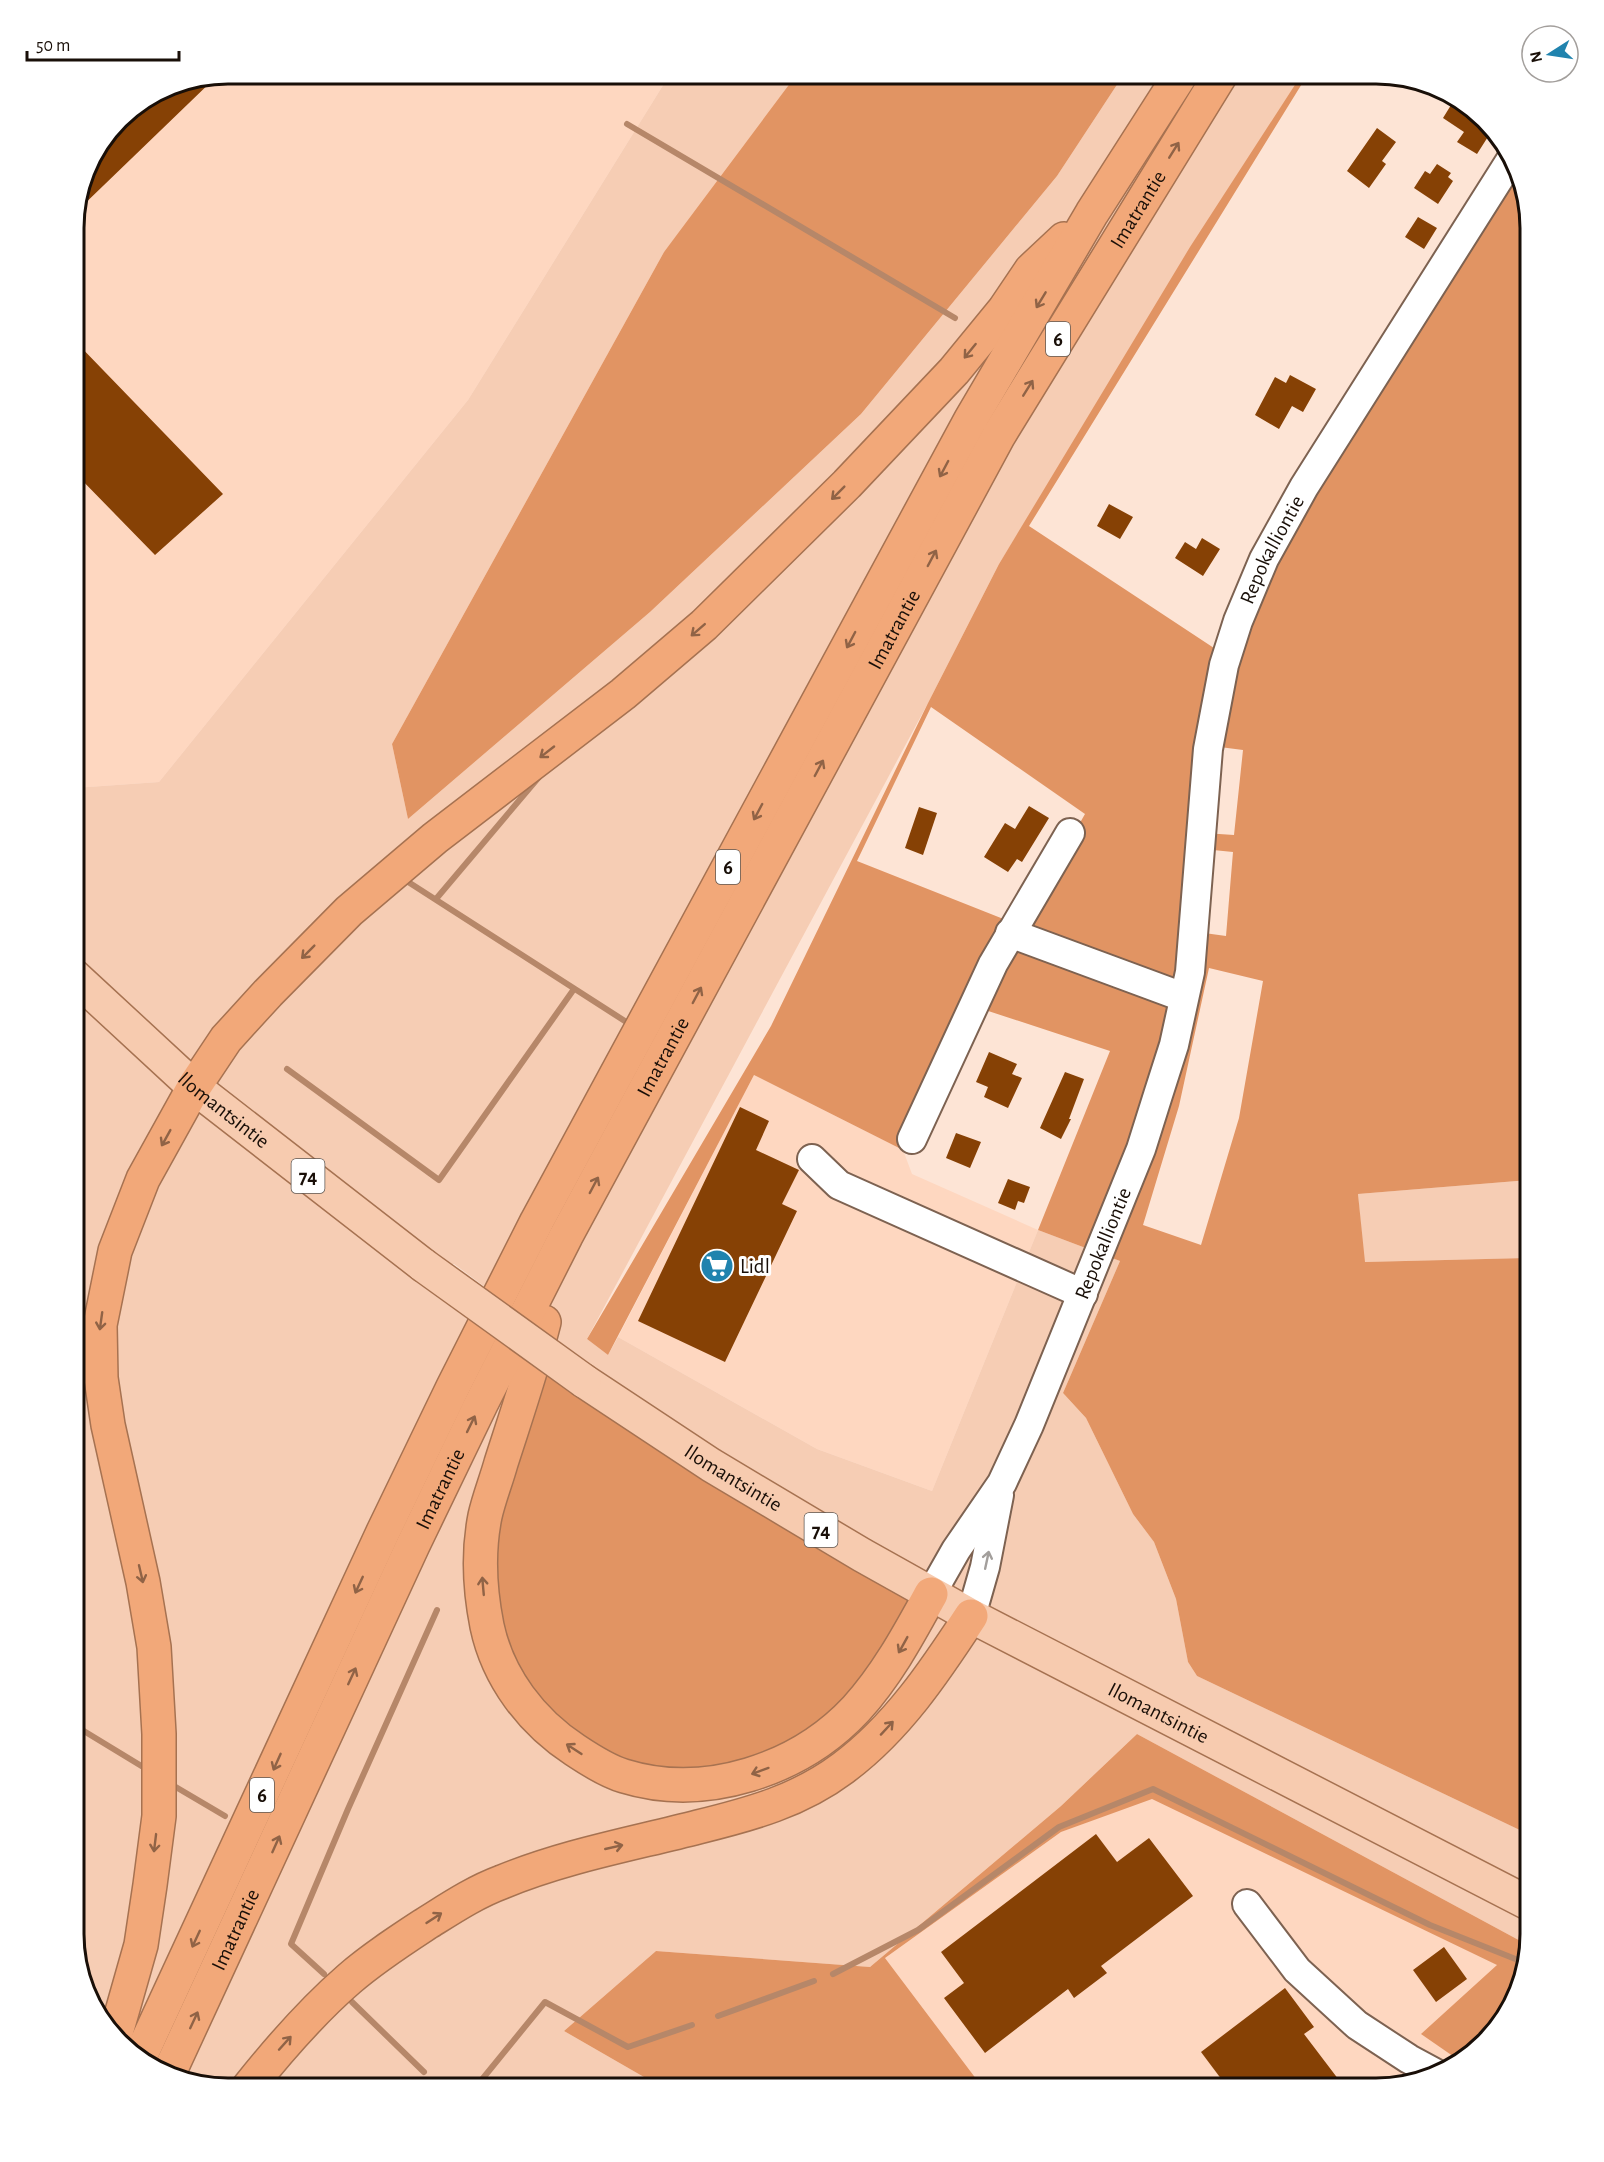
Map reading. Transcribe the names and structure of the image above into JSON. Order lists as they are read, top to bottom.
{
  "streets": {
    "highway": ["Imatrantie", "6"],
    "main road": ["Ilomantsintie", "74"],
    "street": ["Repokalliontie"]
  },
  "crossings": [
    ["Repokalliontie", "Ilomantsintie"]
  ],
  "places": {
    "supermarket": ["Lidl"]
  },
  "scale_bar": "50 m",
  "north": "left"
}
